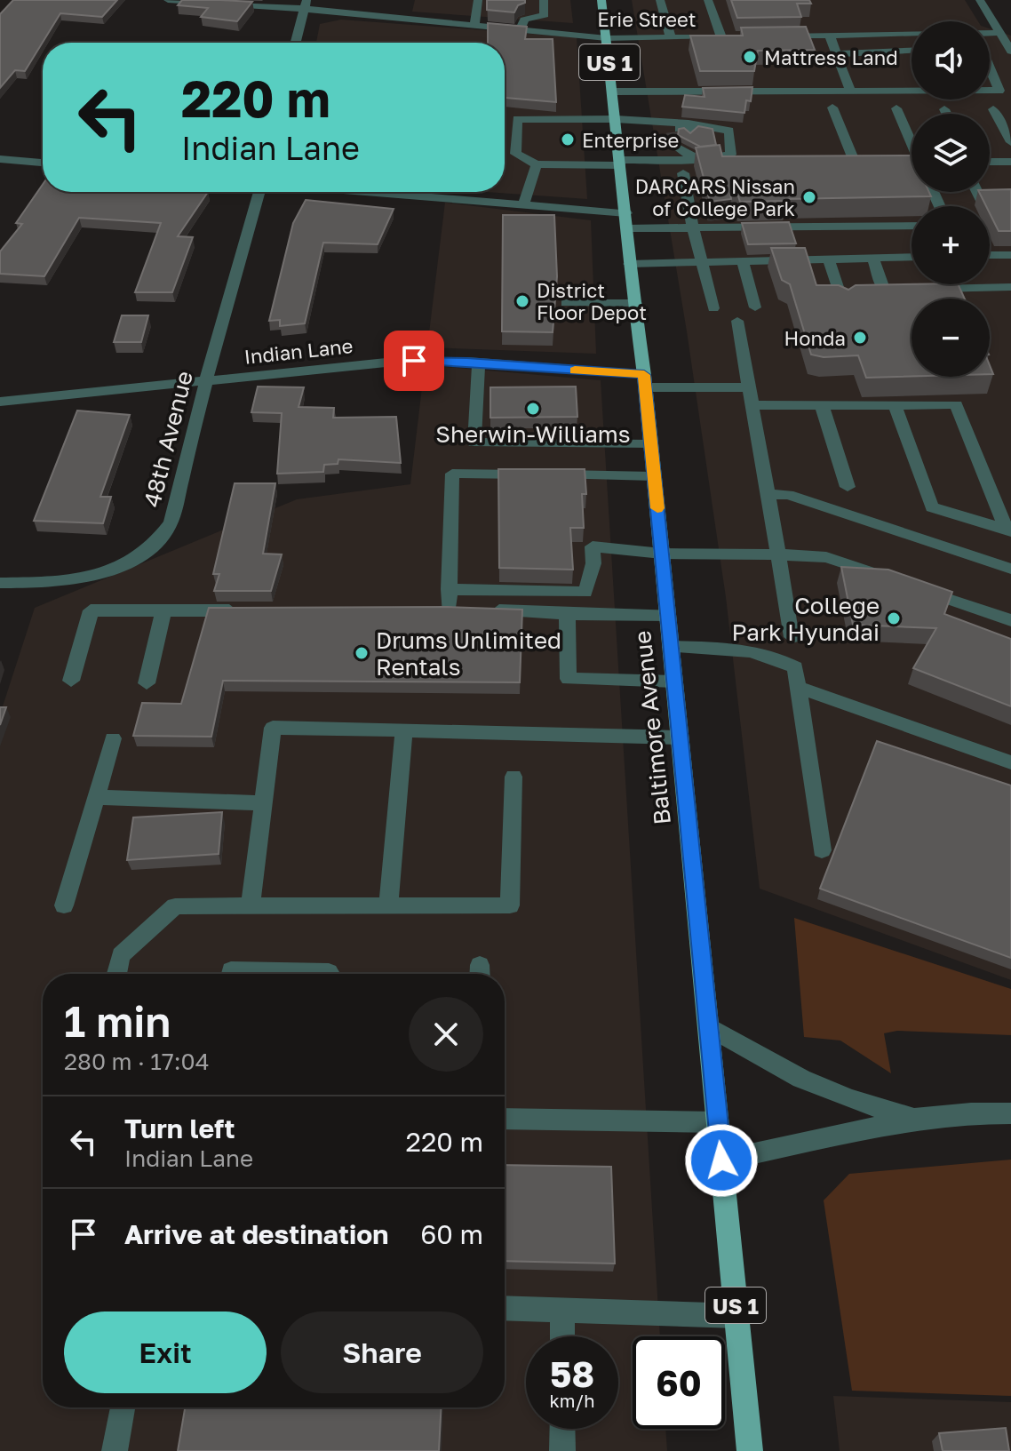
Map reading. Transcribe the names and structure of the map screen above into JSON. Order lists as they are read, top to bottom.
{
  "streets": {
    "main road": ["US 1", "Baltimore Avenue"],
    "street": ["Erie Street", "Indian Lane", "48th Avenue"]
  },
  "crossings": [
    ["Erie Street", "Baltimore Avenue"],
    ["Indian Lane", "48th Avenue"],
    ["Indian Lane", "Baltimore Avenue"]
  ],
  "places": [
    "Mattress Land",
    "Enterprise",
    "DARCARS Nissan of College Park",
    "District Floor Depot",
    "Honda",
    "Sherwin-Williams",
    "College Park Hyundai",
    "Drums Unlimited Rentals"
  ],
  "page": {
    "map_buttons": ["+", "−"],
    "turn": ["220 m", "Indian Lane"],
    "heading": ["1 min", "280 m · 17:04"],
    "list": [
      {
        "name": "Turn left",
        "note": "Indian Lane",
        "value": "220 m"
      },
      {
        "name": "Arrive at destination",
        "value": "60 m"
      }
    ],
    "buttons": ["Exit", "Share"],
    "speed": "58 km/h",
    "limit": "60"
  }
}
